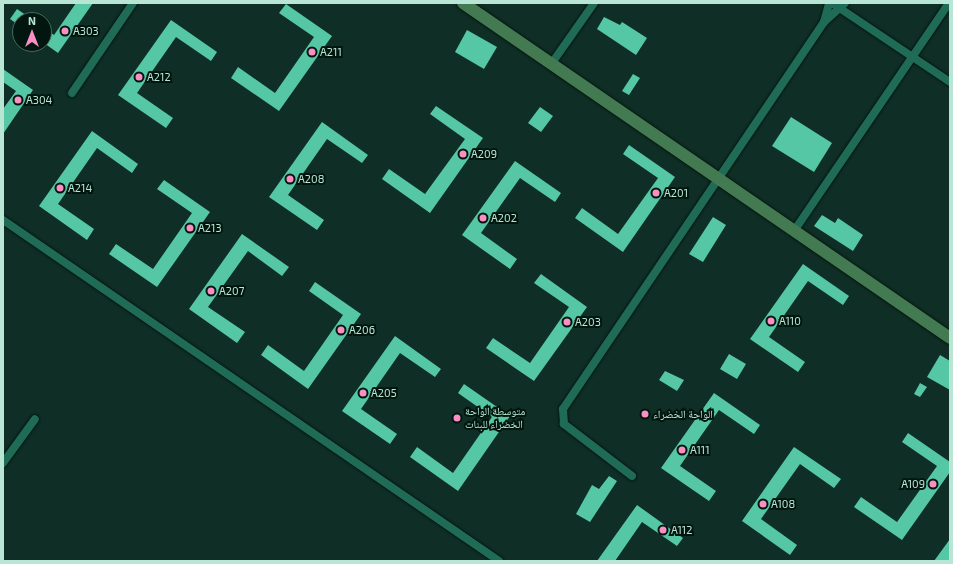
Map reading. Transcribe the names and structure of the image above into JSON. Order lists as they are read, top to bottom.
{
  "places": [
    "A303",
    "A211",
    "A212",
    "A304",
    "A209",
    "A208",
    "A214",
    "A201",
    "A202",
    "A213",
    "A207",
    "A110",
    "A203",
    "A206",
    "A205",
    "الواحة الخضراء",
    "متوسطة الواحة الخضراء للبنات",
    "A111",
    "A109",
    "A108",
    "A112"
  ],
  "north": "top"
}
